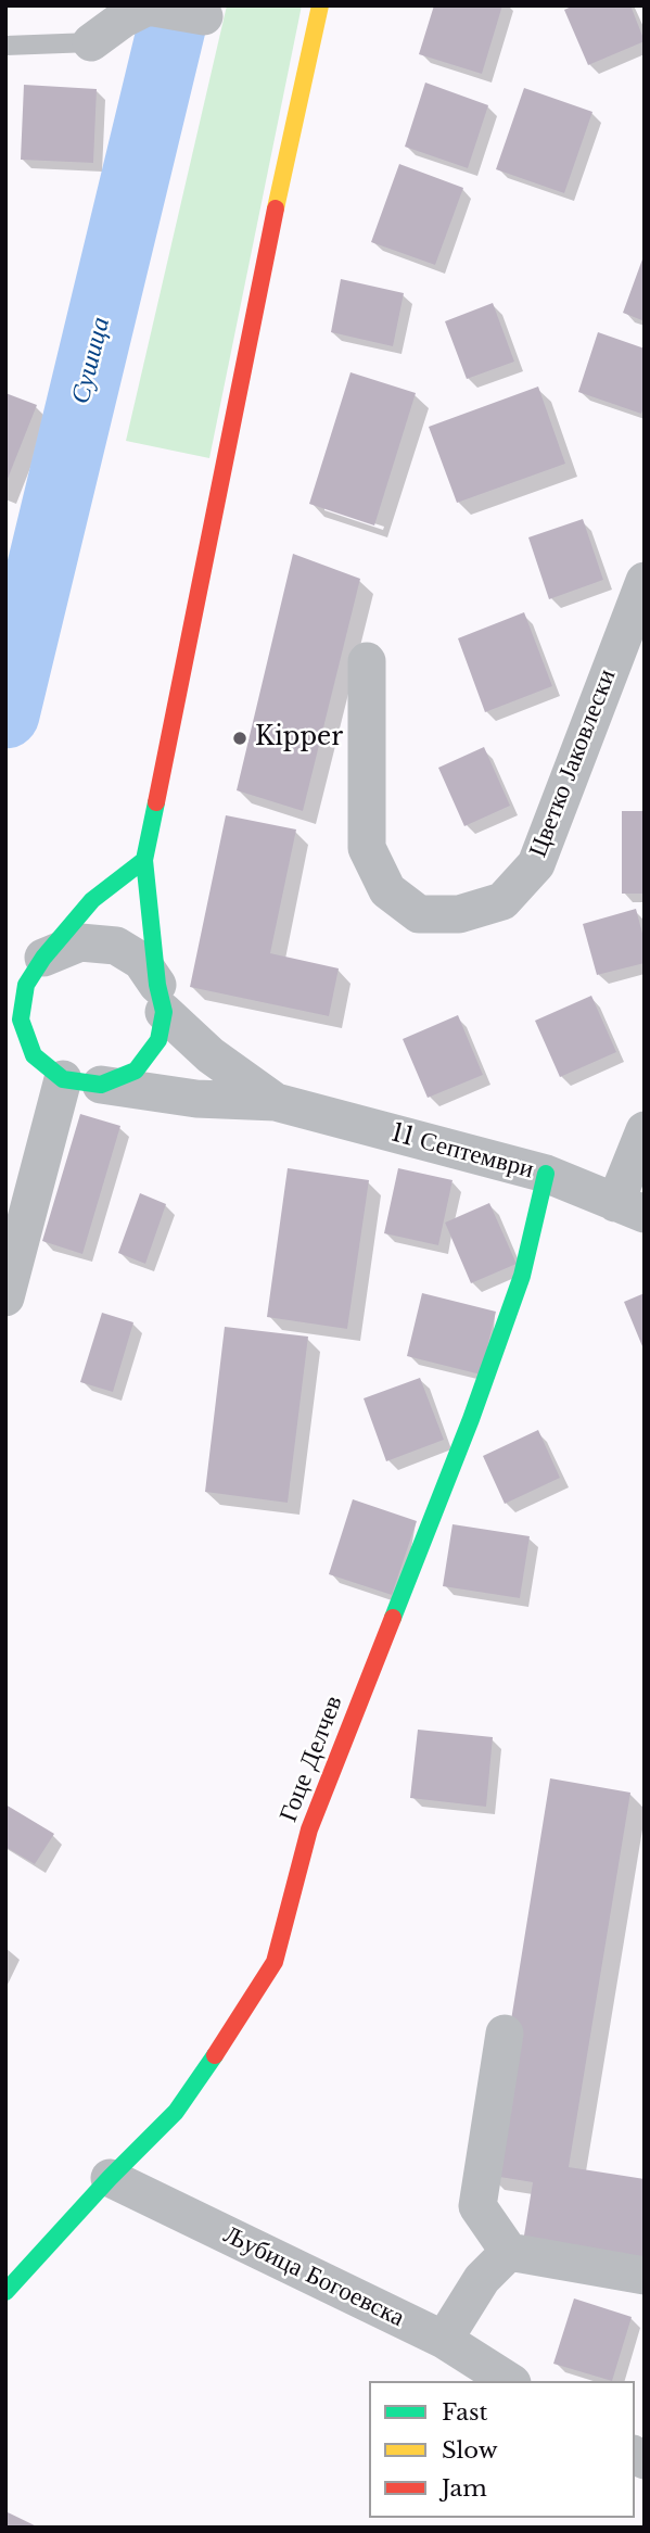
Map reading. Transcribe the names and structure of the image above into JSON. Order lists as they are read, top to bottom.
{
  "streets": {
    "street": [
      "Цветко Јаковлески",
      "11 Септември",
      "Гоце Делчев",
      "Љубица Богоевска"
    ]
  },
  "crossings": [
    ["11 Септември", "Гоце Делчев"],
    ["Гоце Делчев", "Љубица Богоевска"]
  ],
  "water": ["Сушица"],
  "places": ["Kipper"],
  "legend": ["Fast", "Slow", "Jam"]
}
